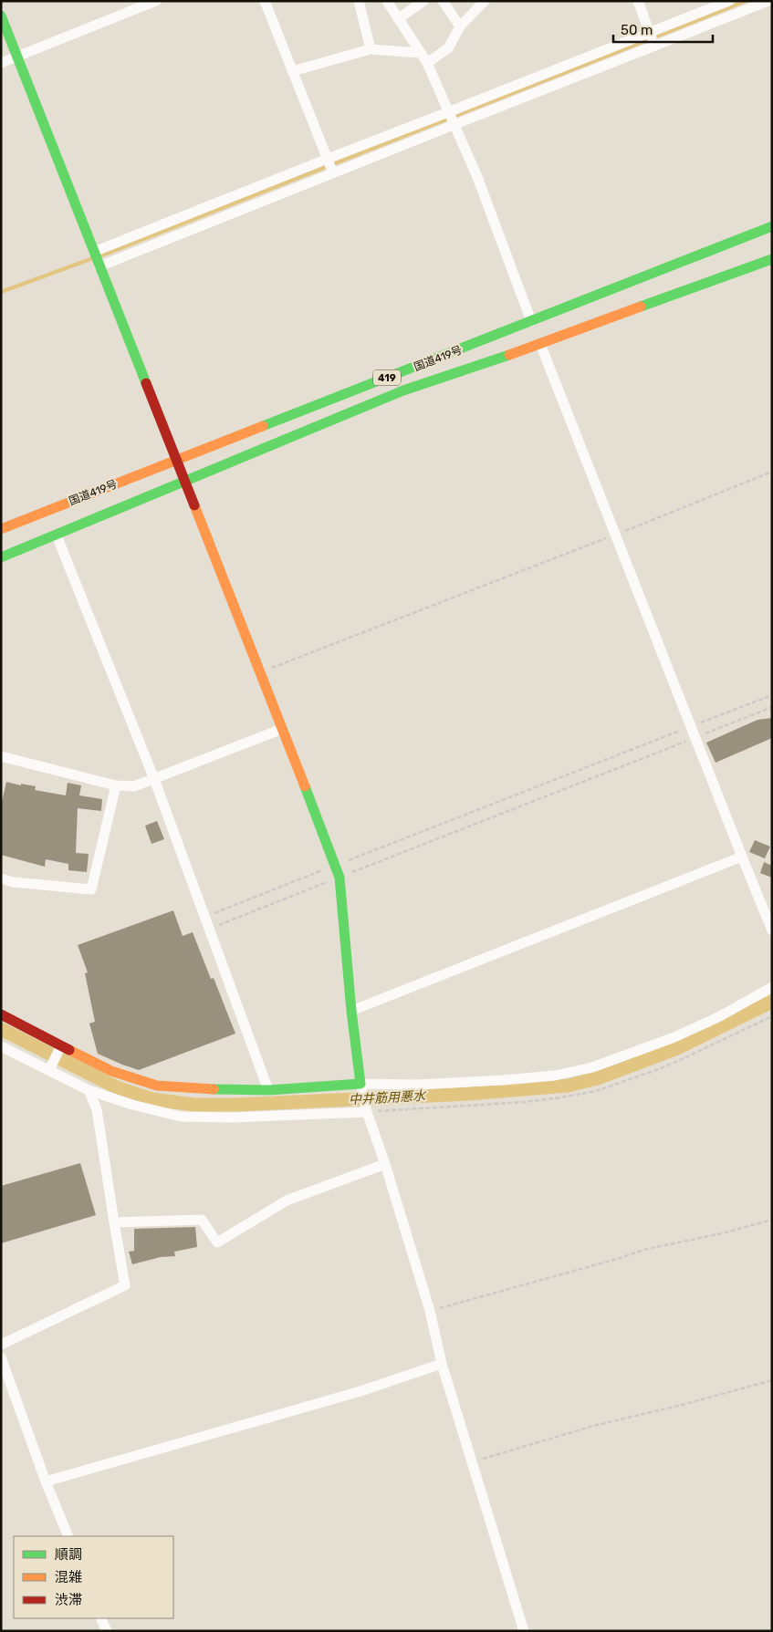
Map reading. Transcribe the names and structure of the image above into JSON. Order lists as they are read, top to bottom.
{
  "streets": {
    "main road": ["国道419号", "419"]
  },
  "water": ["中井筋用悪水"],
  "legend": ["順調", "混雑", "渋滞"],
  "scale_bar": "50 m"
}
